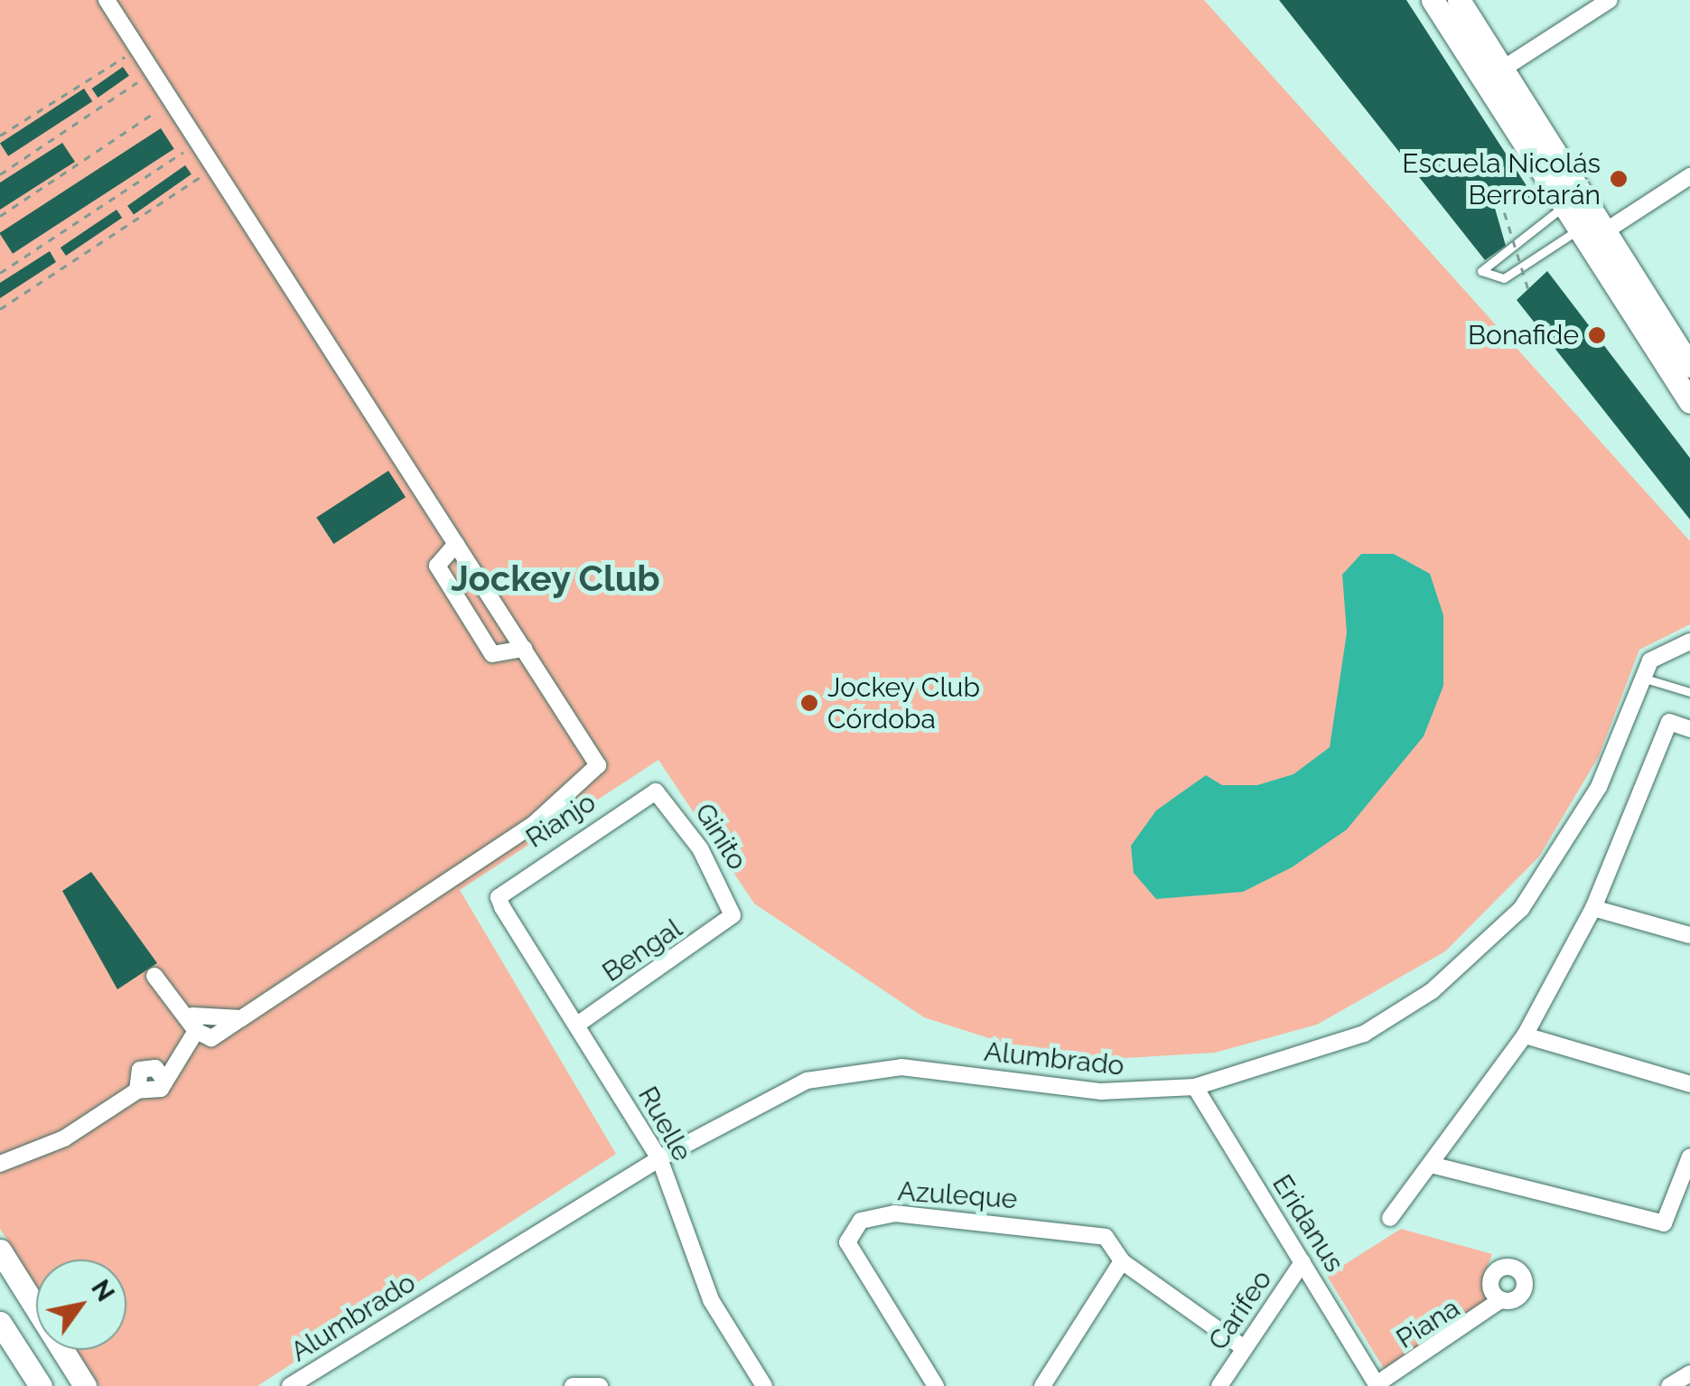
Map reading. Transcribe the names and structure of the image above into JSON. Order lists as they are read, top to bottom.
{
  "streets": {
    "street": [
      "Rianjo",
      "Ginito",
      "Bengal",
      "Alumbrado",
      "Ruelle",
      "Azuleque",
      "Eridanus",
      "Carifeo",
      "Piana"
    ]
  },
  "crossings": [
    ["Rianjo", "Ginito"],
    ["Rianjo", "Ruelle"],
    ["Ginito", "Bengal"],
    ["Bengal", "Ruelle"],
    ["Alumbrado", "Ruelle"],
    ["Alumbrado", "Eridanus"],
    ["Azuleque", "Carifeo"],
    ["Eridanus", "Carifeo"],
    ["Eridanus", "Piana"]
  ],
  "districts": ["Jockey Club"],
  "places": ["Escuela Nicolás Berrotarán", "Bonafide", "Jockey Club Córdoba"],
  "north": "top right"
}
